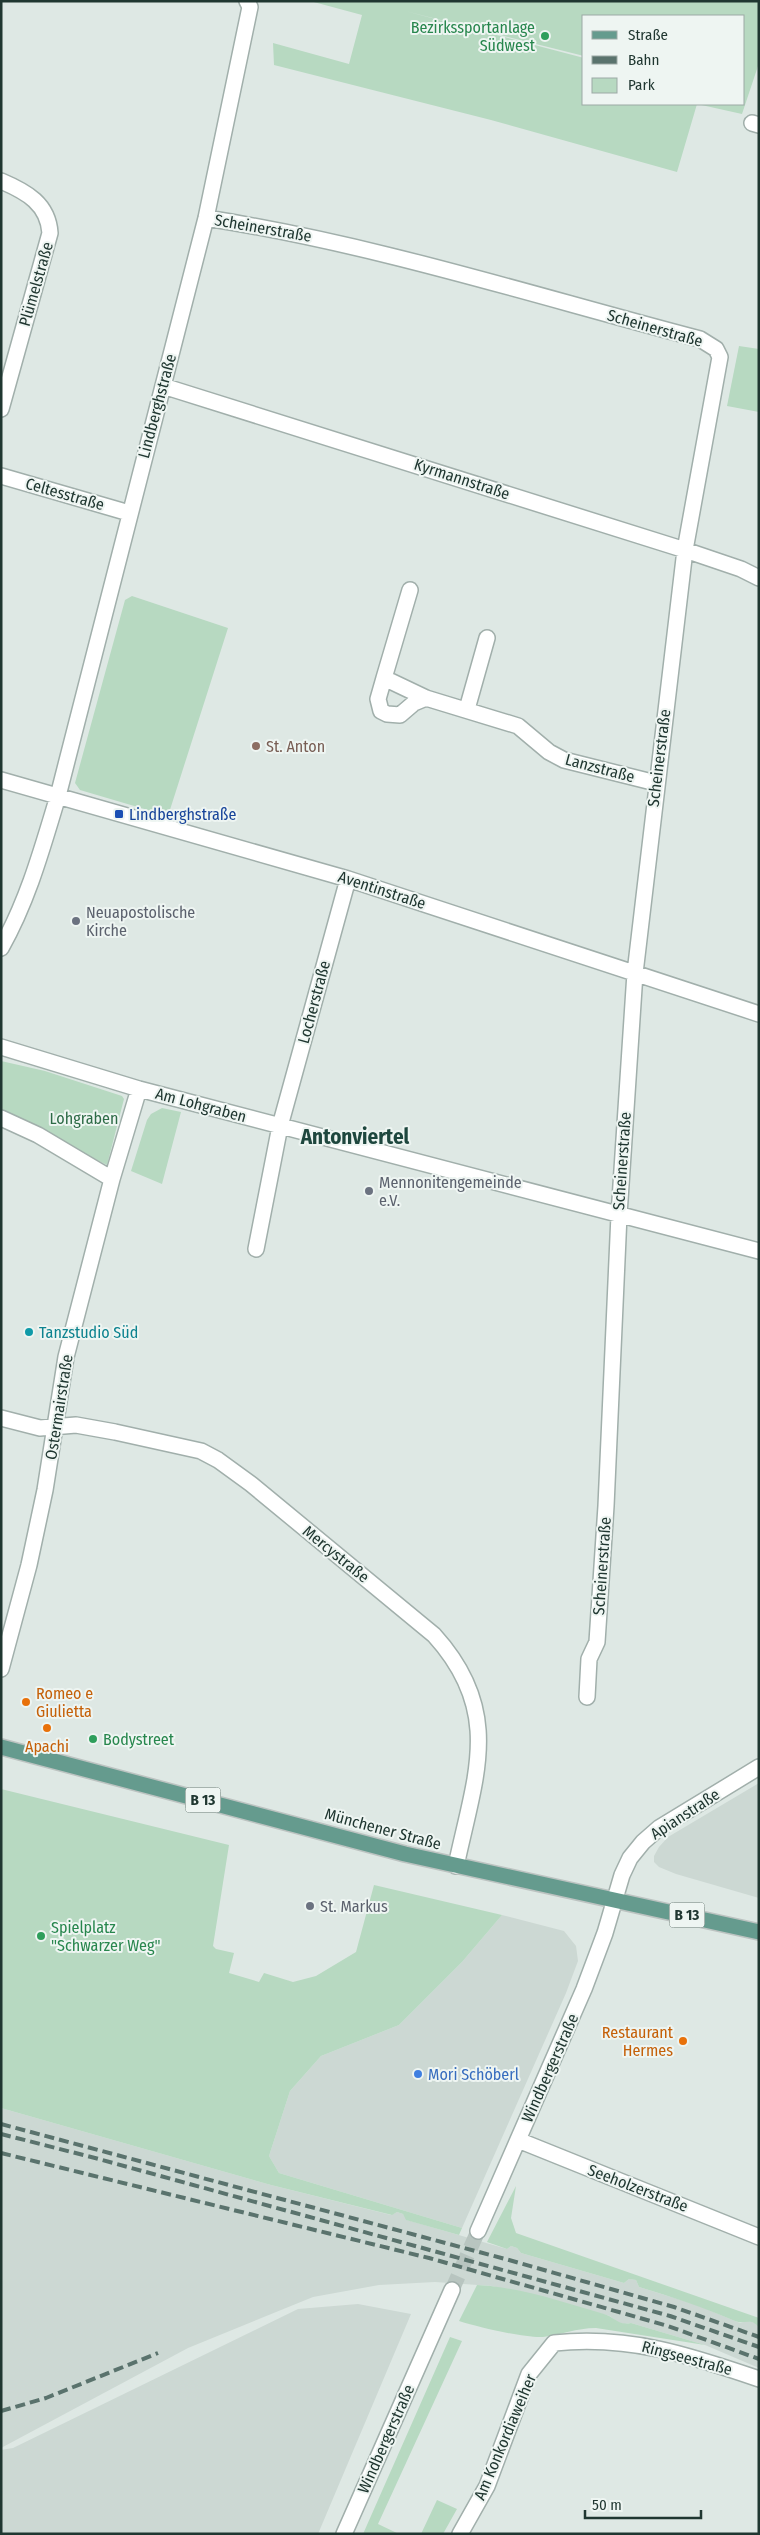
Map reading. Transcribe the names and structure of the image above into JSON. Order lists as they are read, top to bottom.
{
  "streets": {
    "main road": ["B 13", "Münchener Straße"],
    "street": [
      "Scheinerstraße",
      "Plümelstraße",
      "Lindberghstraße",
      "Kyrmannstraße",
      "Celtesstraße",
      "Lanzstraße",
      "Aventinstraße",
      "Locherstraße",
      "Am Lohgraben",
      "Ostermairstraße",
      "Mercystraße",
      "Apianstraße",
      "Windbergerstraße",
      "Seeholzerstraße",
      "Ringseestraße",
      "Am Konkordiaweiher"
    ]
  },
  "crossings": [
    ["Scheinerstraße", "Lindberghstraße"],
    ["Scheinerstraße", "Kyrmannstraße"],
    ["Scheinerstraße", "Lanzstraße"],
    ["Scheinerstraße", "Aventinstraße"],
    ["Scheinerstraße", "Am Lohgraben"],
    ["Lindberghstraße", "Kyrmannstraße"],
    ["Lindberghstraße", "Celtesstraße"],
    ["Lindberghstraße", "Aventinstraße"],
    ["Aventinstraße", "Locherstraße"],
    ["Locherstraße", "Am Lohgraben"],
    ["Am Lohgraben", "Ostermairstraße"],
    ["Ostermairstraße", "Mercystraße"],
    ["Mercystraße", "Münchener Straße"],
    ["Apianstraße", "Münchener Straße"],
    ["Apianstraße", "Windbergerstraße"],
    ["Münchener Straße", "Windbergerstraße"],
    ["Windbergerstraße", "Seeholzerstraße"],
    ["Ringseestraße", "Am Konkordiaweiher"]
  ],
  "districts": ["Antonviertel"],
  "parks": ["Lohgraben"],
  "places": {
    "other": [
      "Bezirkssportanlage Südwest",
      "St. Anton",
      "Neuapostolische Kirche",
      "Mennonitengemeinde e.V.",
      "Tanzstudio Süd",
      "Romeo e Giulietta",
      "Apachi",
      "Bodystreet",
      "St. Markus",
      "Spielplatz \"Schwarzer Weg\"",
      "Restaurant Hermes",
      "Mori Schöberl"
    ],
    "transit": ["Lindberghstraße"]
  },
  "legend": ["Straße", "Bahn", "Park"],
  "scale_bar": "50 m"
}
